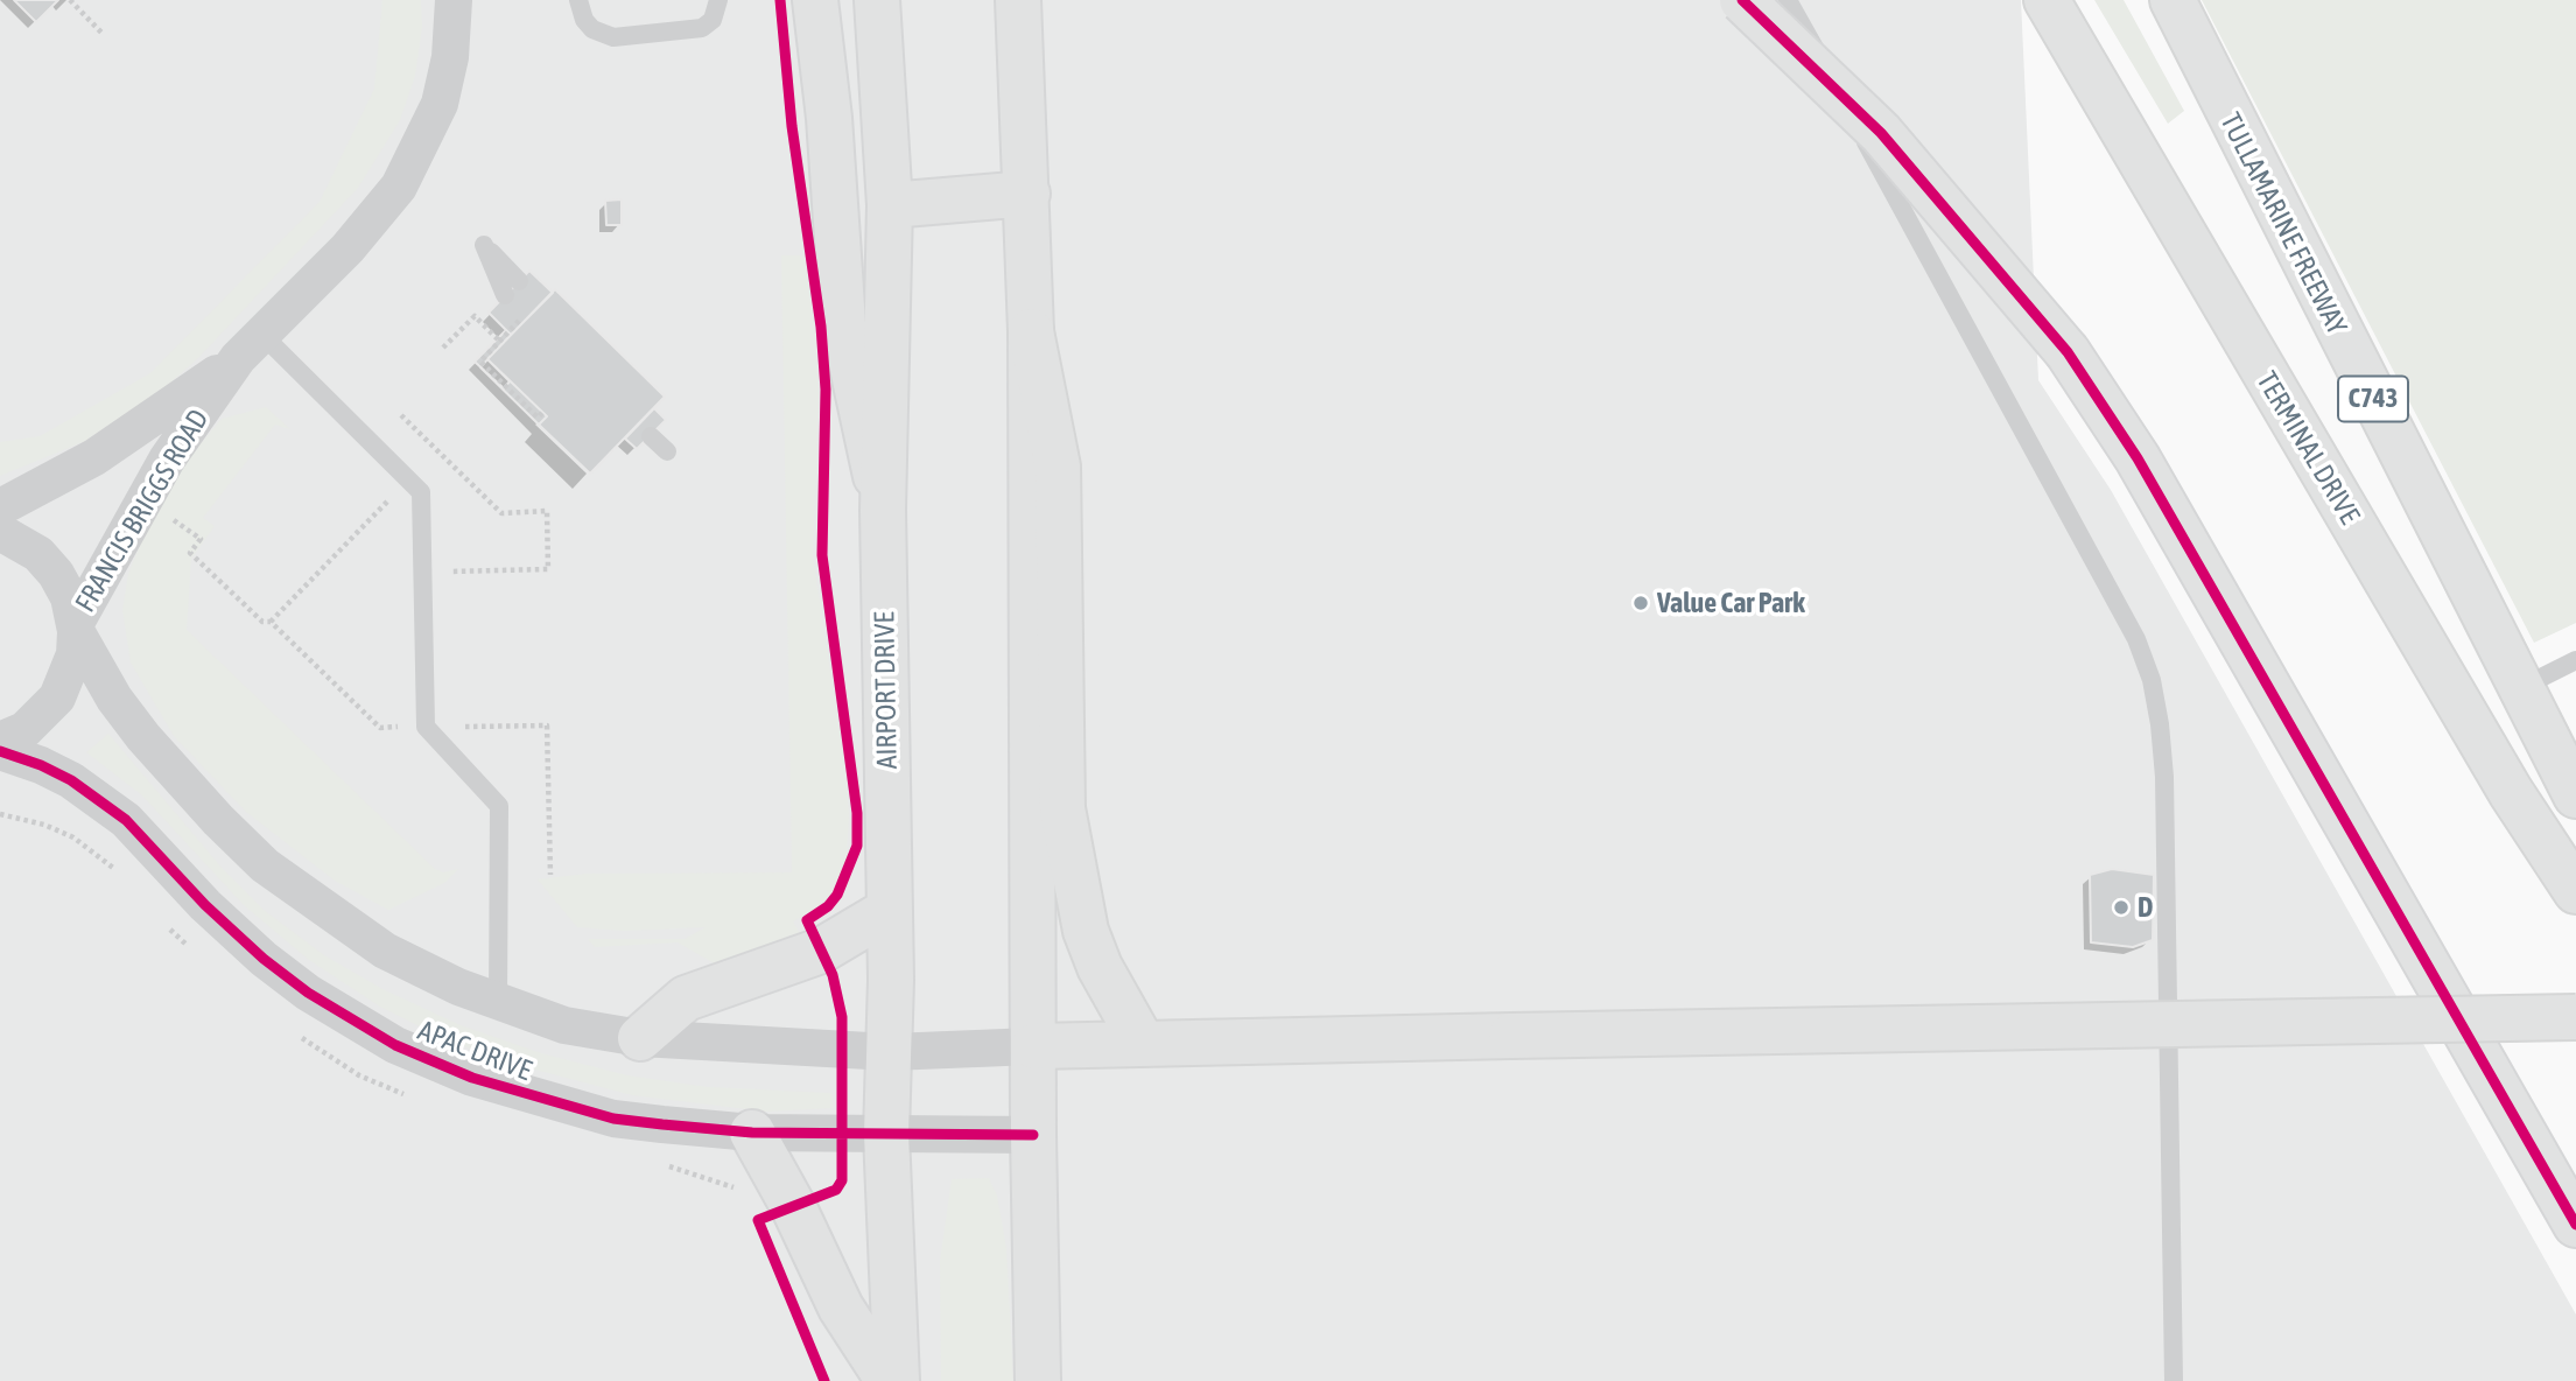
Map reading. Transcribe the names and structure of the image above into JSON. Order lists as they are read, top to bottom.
{
  "streets": {
    "main road": [
      "TULLAMARINE FREEWAY",
      "C743",
      "TERMINAL DRIVE",
      "AIRPORT DRIVE"
    ],
    "street": ["FRANCIS BRIGGS ROAD", "APAC DRIVE"]
  },
  "crossings": [
    ["FRANCIS BRIGGS ROAD", "APAC DRIVE"],
    ["AIRPORT DRIVE", "APAC DRIVE"]
  ],
  "places": ["Value Car Park", "D"]
}
